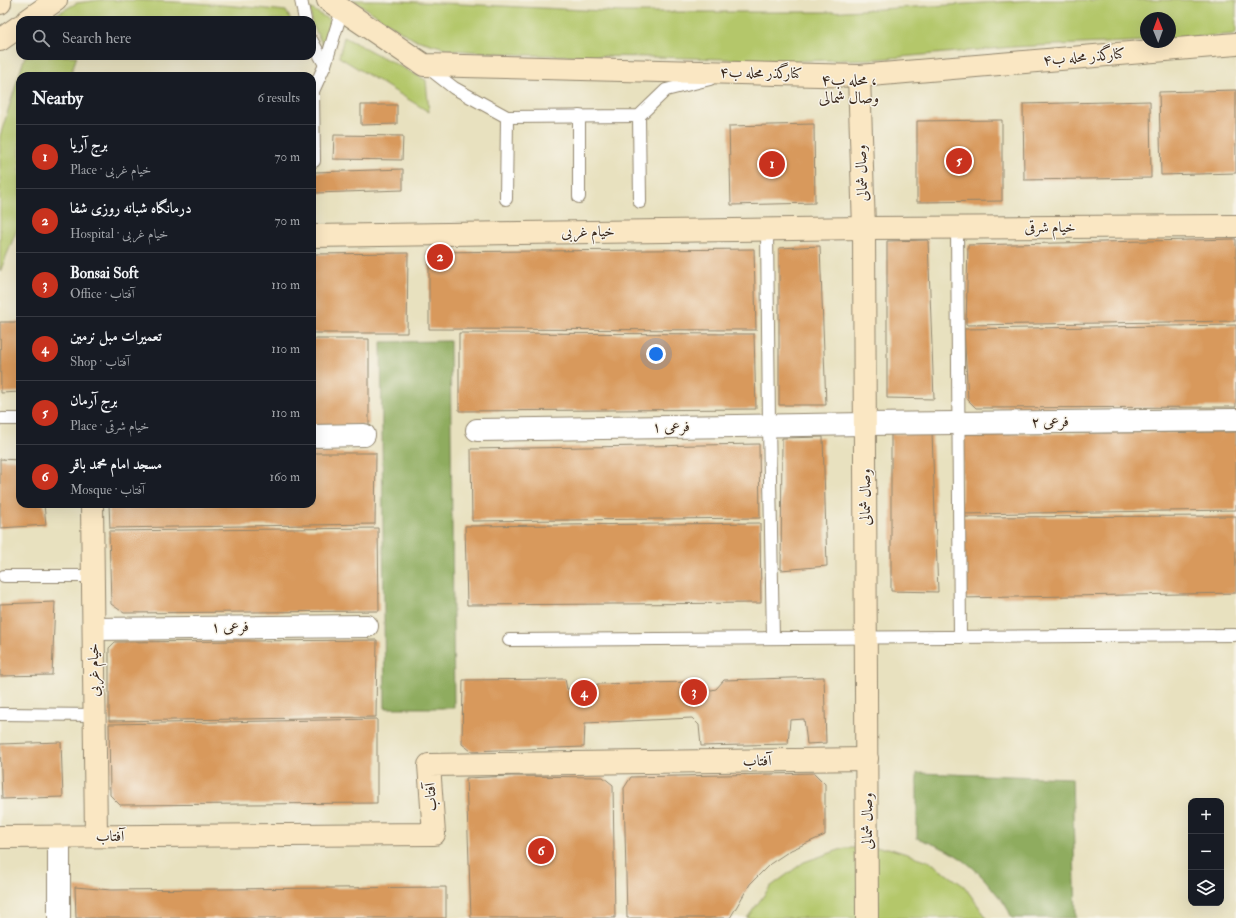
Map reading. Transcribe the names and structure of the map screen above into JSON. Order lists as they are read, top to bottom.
{
  "streets": {
    "street": [
      "کنارگذر محله ب۴",
      "وصال شمالی",
      "خیام شرقی",
      "خیام غربی",
      "فرعی ۲",
      "فرعی ۱",
      "آفتاب"
    ]
  },
  "crossings": [
    ["کنارگذر محله ب۴", "وصال شمالی"],
    ["وصال شمالی", "خیام شرقی"],
    ["وصال شمالی", "خیام غربی"],
    ["وصال شمالی", "فرعی ۲"],
    ["وصال شمالی", "فرعی ۱"],
    ["وصال شمالی", "آفتاب"],
    ["خیام شرقی", "خیام غربی"],
    ["خیام غربی", "فرعی ۱"],
    ["خیام غربی", "آفتاب"],
    ["فرعی ۲", "فرعی ۱"]
  ],
  "districts": ["محله ب۴ ، وصال شمالی"],
  "north": "top",
  "page": {
    "search": "Search here",
    "heading": ["Nearby", "6 results"],
    "list": [
      {
        "mark": "1",
        "name": "برج آریا",
        "note": "Place · خیام غربی",
        "value": "70 m"
      },
      {
        "mark": "2",
        "name": "درمانگاه شبانه روزی شفا",
        "note": "Hospital · خیام غربی",
        "value": "70 m"
      },
      {
        "mark": "3",
        "name": "Bonsai Soft",
        "note": "Office · آفتاب",
        "value": "110 m"
      },
      {
        "mark": "4",
        "name": "تعمیرات مبل نرمین",
        "note": "Shop · آفتاب",
        "value": "110 m"
      },
      {
        "mark": "5",
        "name": "برج آرمان",
        "note": "Place · خیام شرقی",
        "value": "110 m"
      },
      {
        "mark": "6",
        "name": "مسجد امام محمد باقر",
        "note": "Mosque · آفتاب",
        "value": "160 m"
      }
    ],
    "pins": [
      "5",
      "1",
      "2",
      "3",
      "4",
      "6"
    ],
    "map_buttons": ["+", "−"]
  }
}
